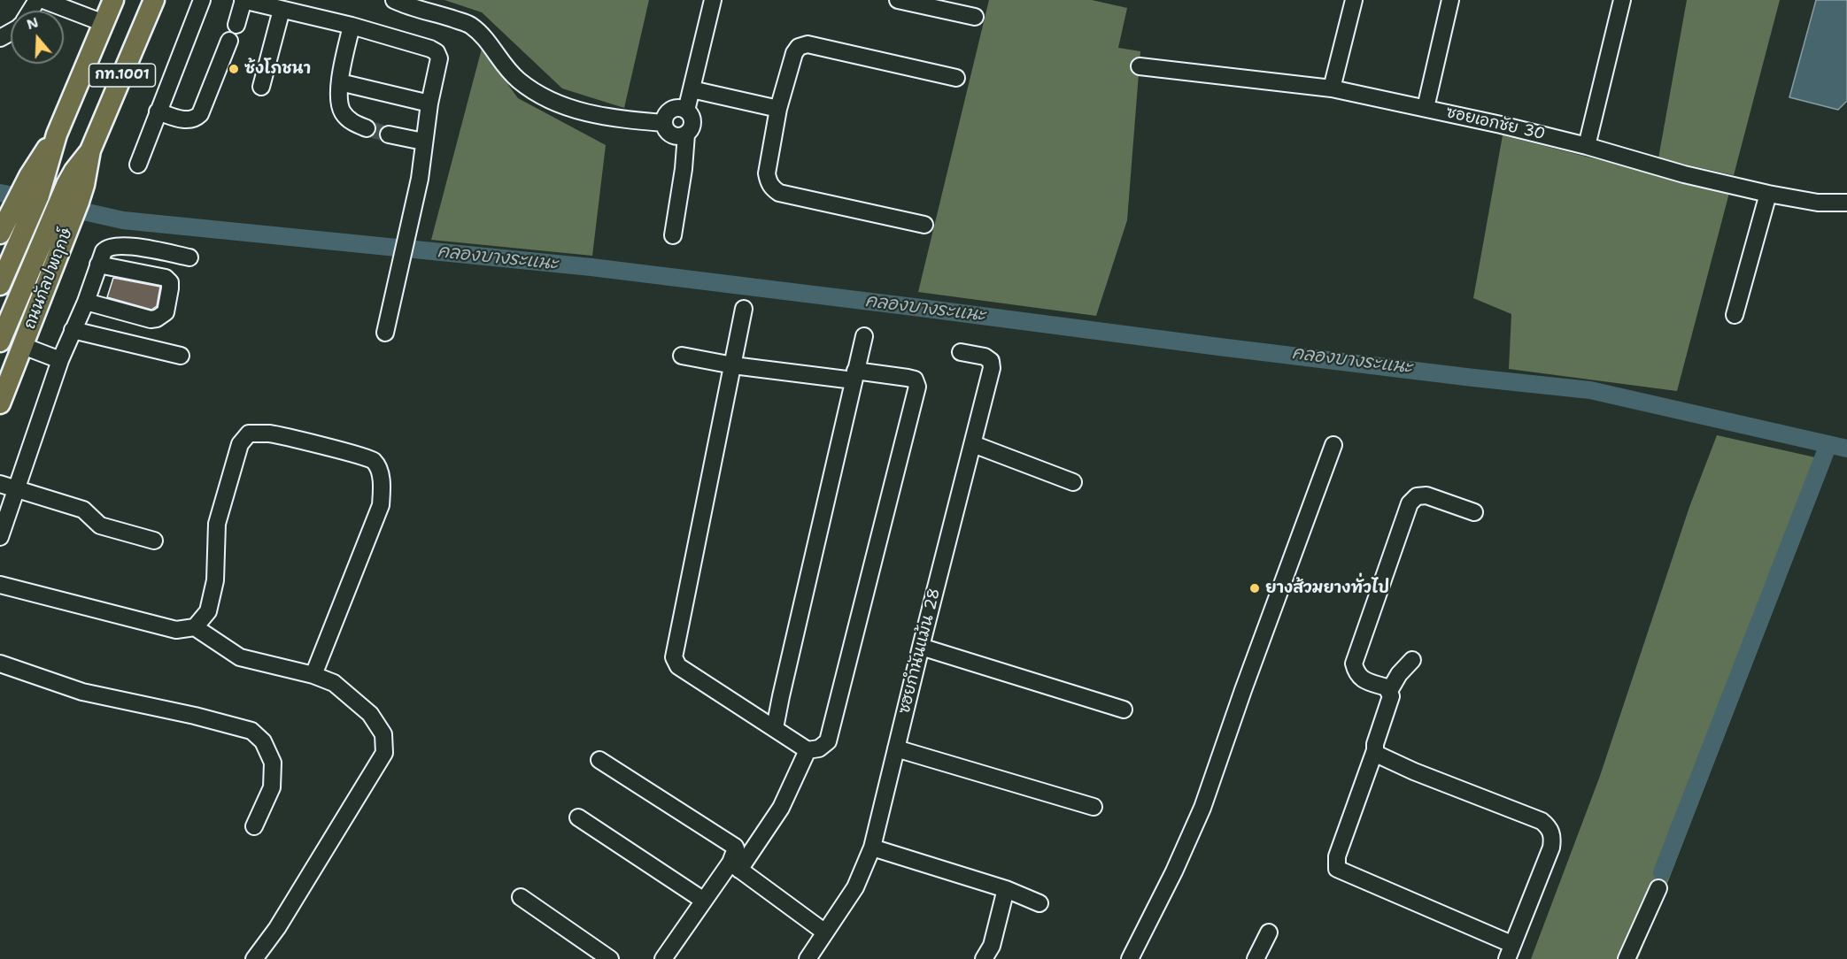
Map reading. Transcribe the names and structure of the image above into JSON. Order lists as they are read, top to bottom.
{
  "streets": {
    "main road": ["กท.1001", "ถนนกัลปพฤกษ์"],
    "street": ["ซอยเอกชัย 30", "ซฮยกำนันแม้น 28"]
  },
  "water": ["คลองบางระแนะ"],
  "places": ["ซ้งโภชนา", "ยางส้วมยางทั่วไป"],
  "north": "top"
}
